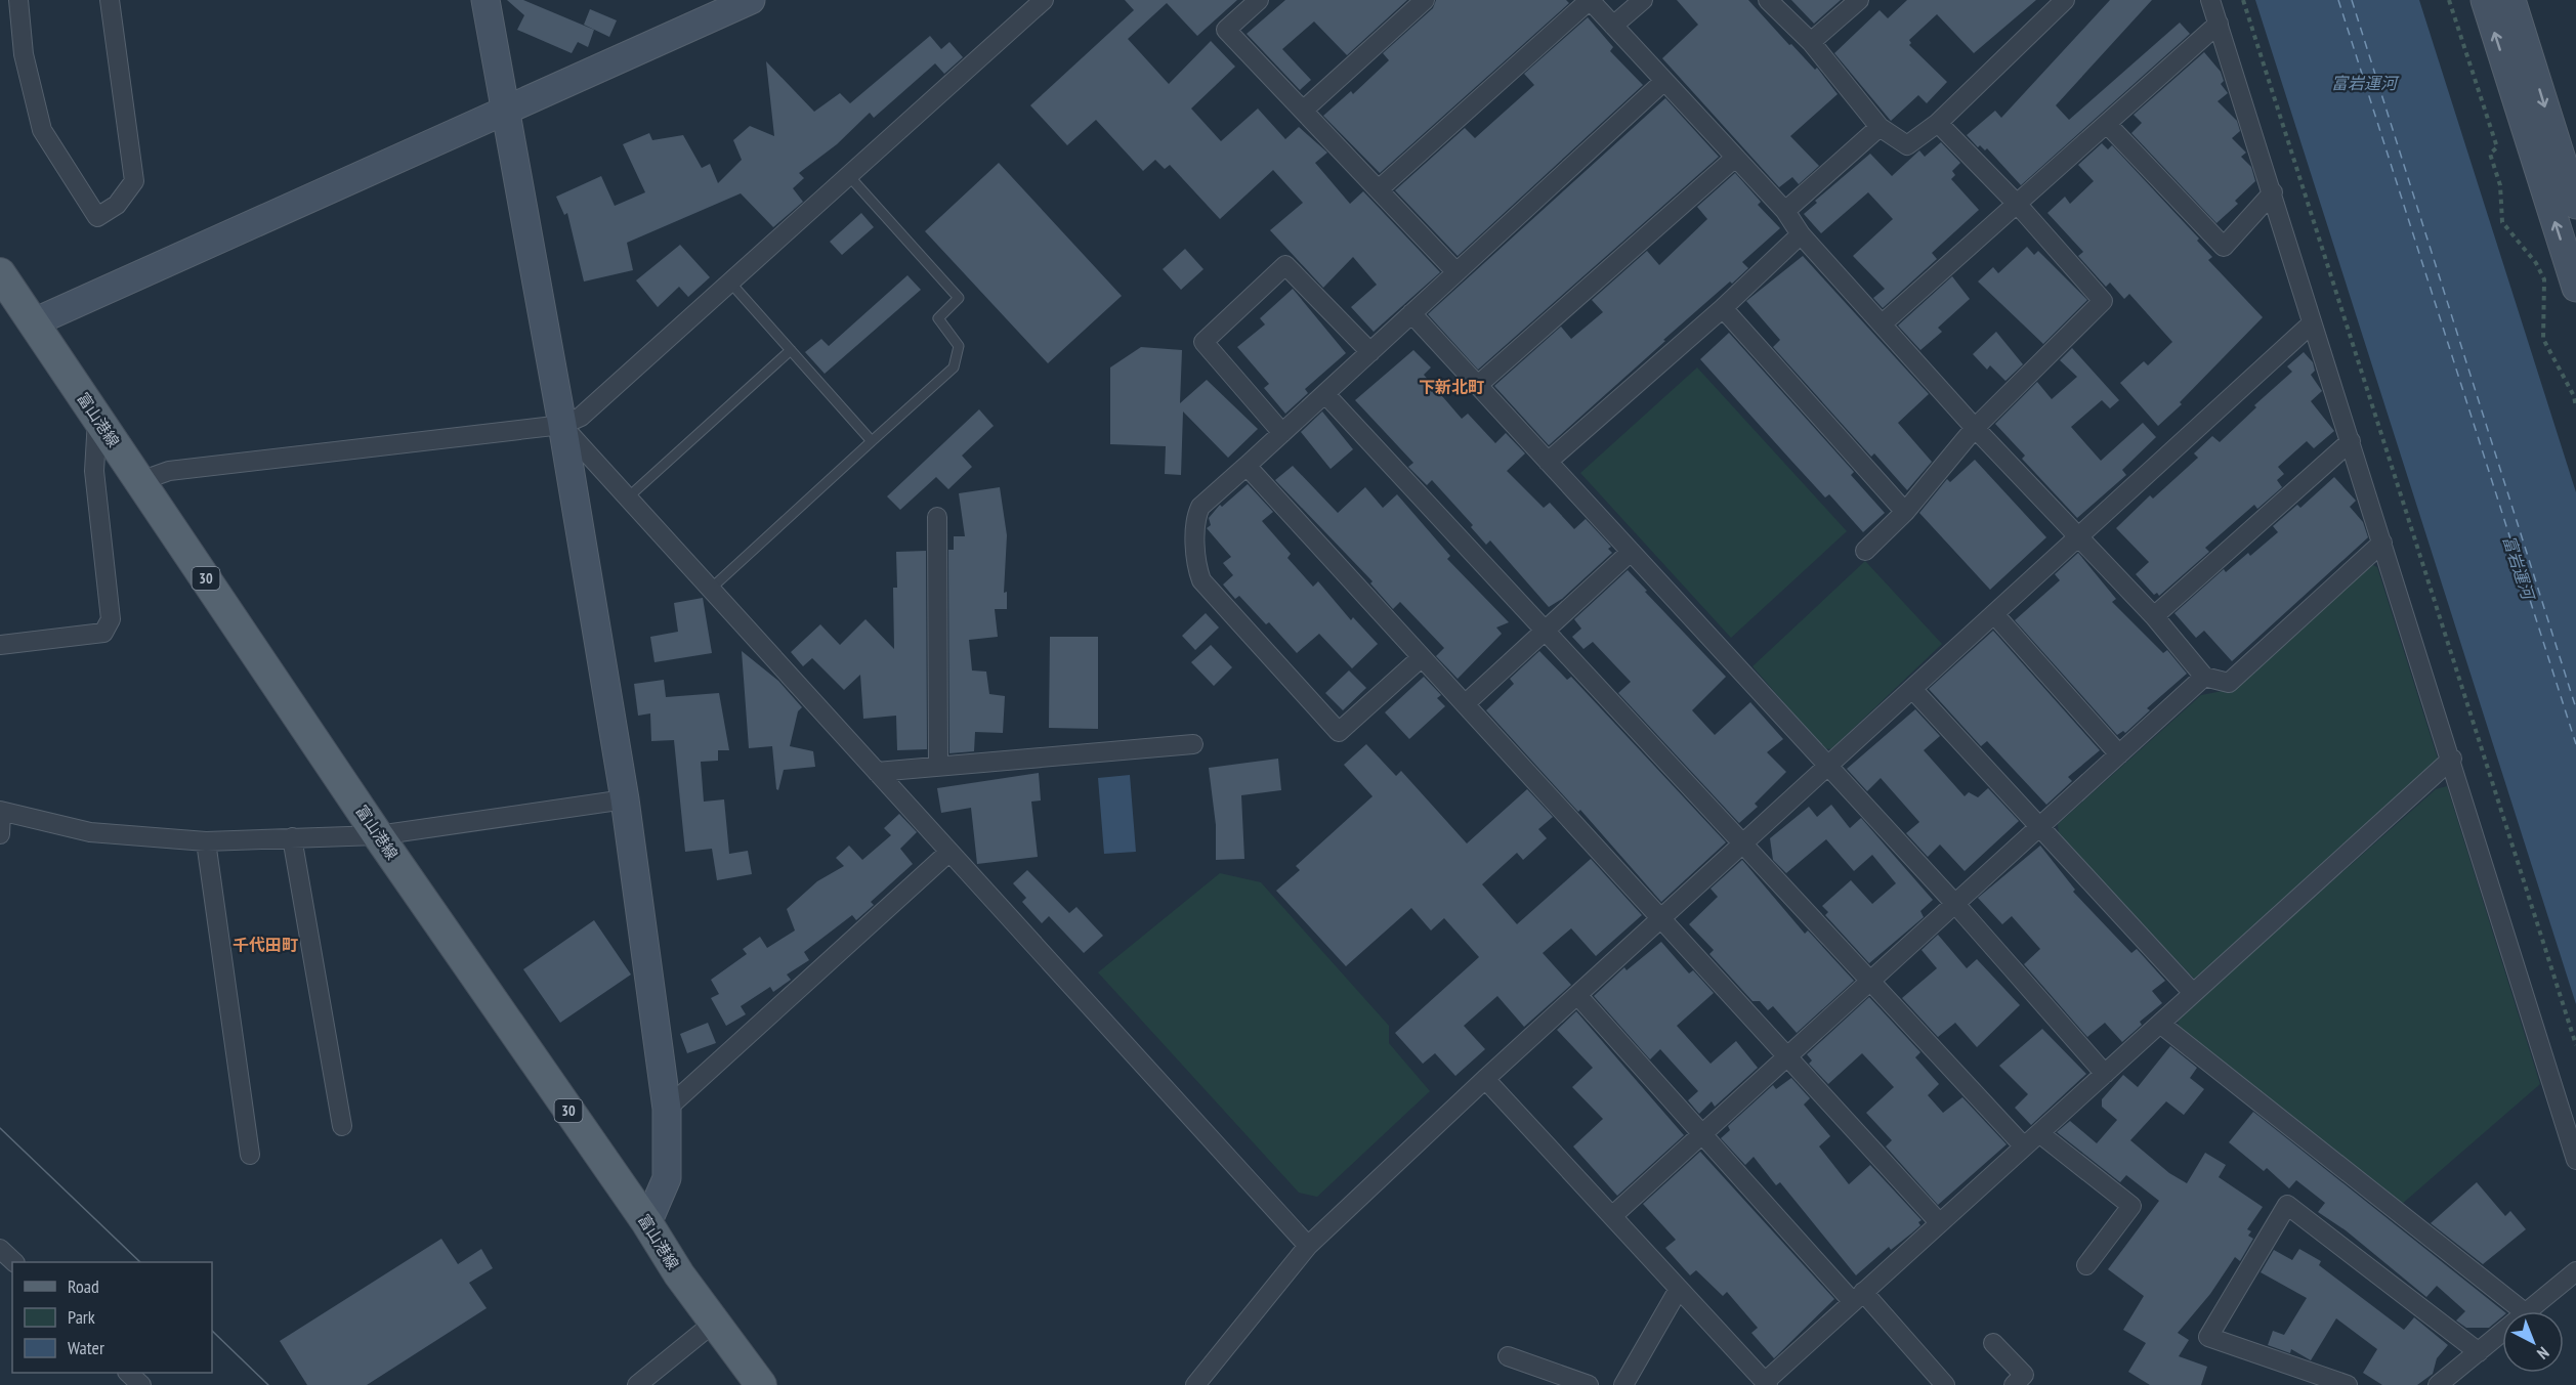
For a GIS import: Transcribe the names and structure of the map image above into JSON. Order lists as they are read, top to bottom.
{
  "streets": {
    "main road": ["富山港線", "30"]
  },
  "districts": ["下新北町", "千代田町"],
  "water": ["富岩運河"],
  "legend": ["Road", "Park", "Water"],
  "north": "bottom right"
}
